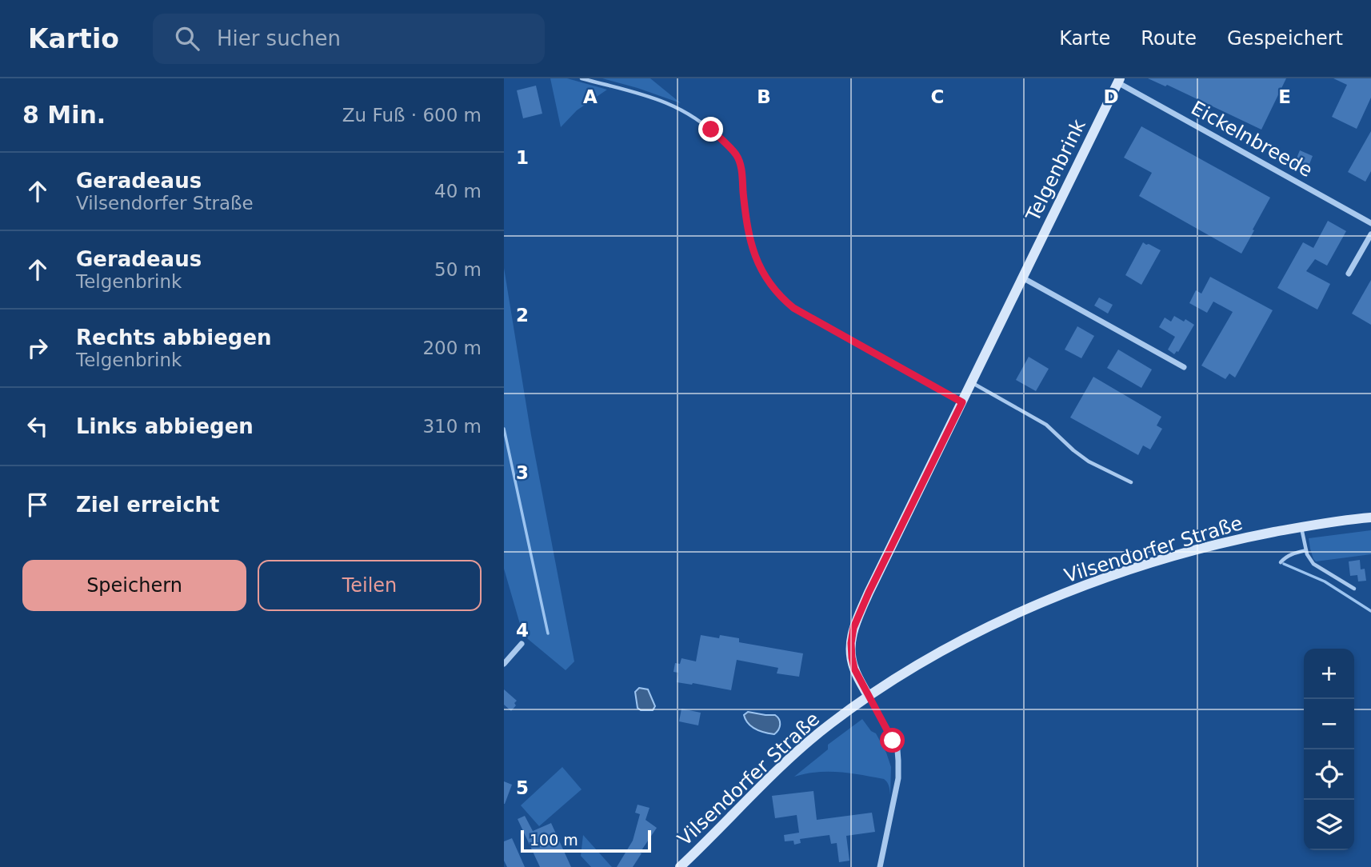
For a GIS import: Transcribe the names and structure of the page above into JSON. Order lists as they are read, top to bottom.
{
  "streets": {
    "main road": ["Telgenbrink", "Vilsendorfer Straße"],
    "street": ["Eickelnbreede"]
  },
  "crossings": [
    ["Eickelnbreede", "Telgenbrink"],
    ["Telgenbrink", "Vilsendorfer Straße"]
  ],
  "scale_bar": "100 m",
  "page": {
    "header": "Kartio",
    "search": "Hier suchen",
    "nav": ["Karte", "Route", "Gespeichert"],
    "heading": ["8 Min.", "Zu Fuß · 600 m"],
    "list": [
      ["Geradeaus", "Vilsendorfer Straße", "40 m"],
      ["Geradeaus", "Telgenbrink", "50 m"],
      ["Rechts abbiegen", "Telgenbrink", "200 m"],
      ["Links abbiegen", "310 m"],
      "Ziel erreicht"
    ],
    "buttons": ["Speichern", "Teilen"],
    "map_buttons": ["+", "−"],
    "scale": "100 m"
  },
  "grid": {
    "columns": [
      "A",
      "B",
      "C",
      "D",
      "E"
    ],
    "rows": [
      "1",
      "2",
      "3",
      "4",
      "5"
    ]
  }
}
